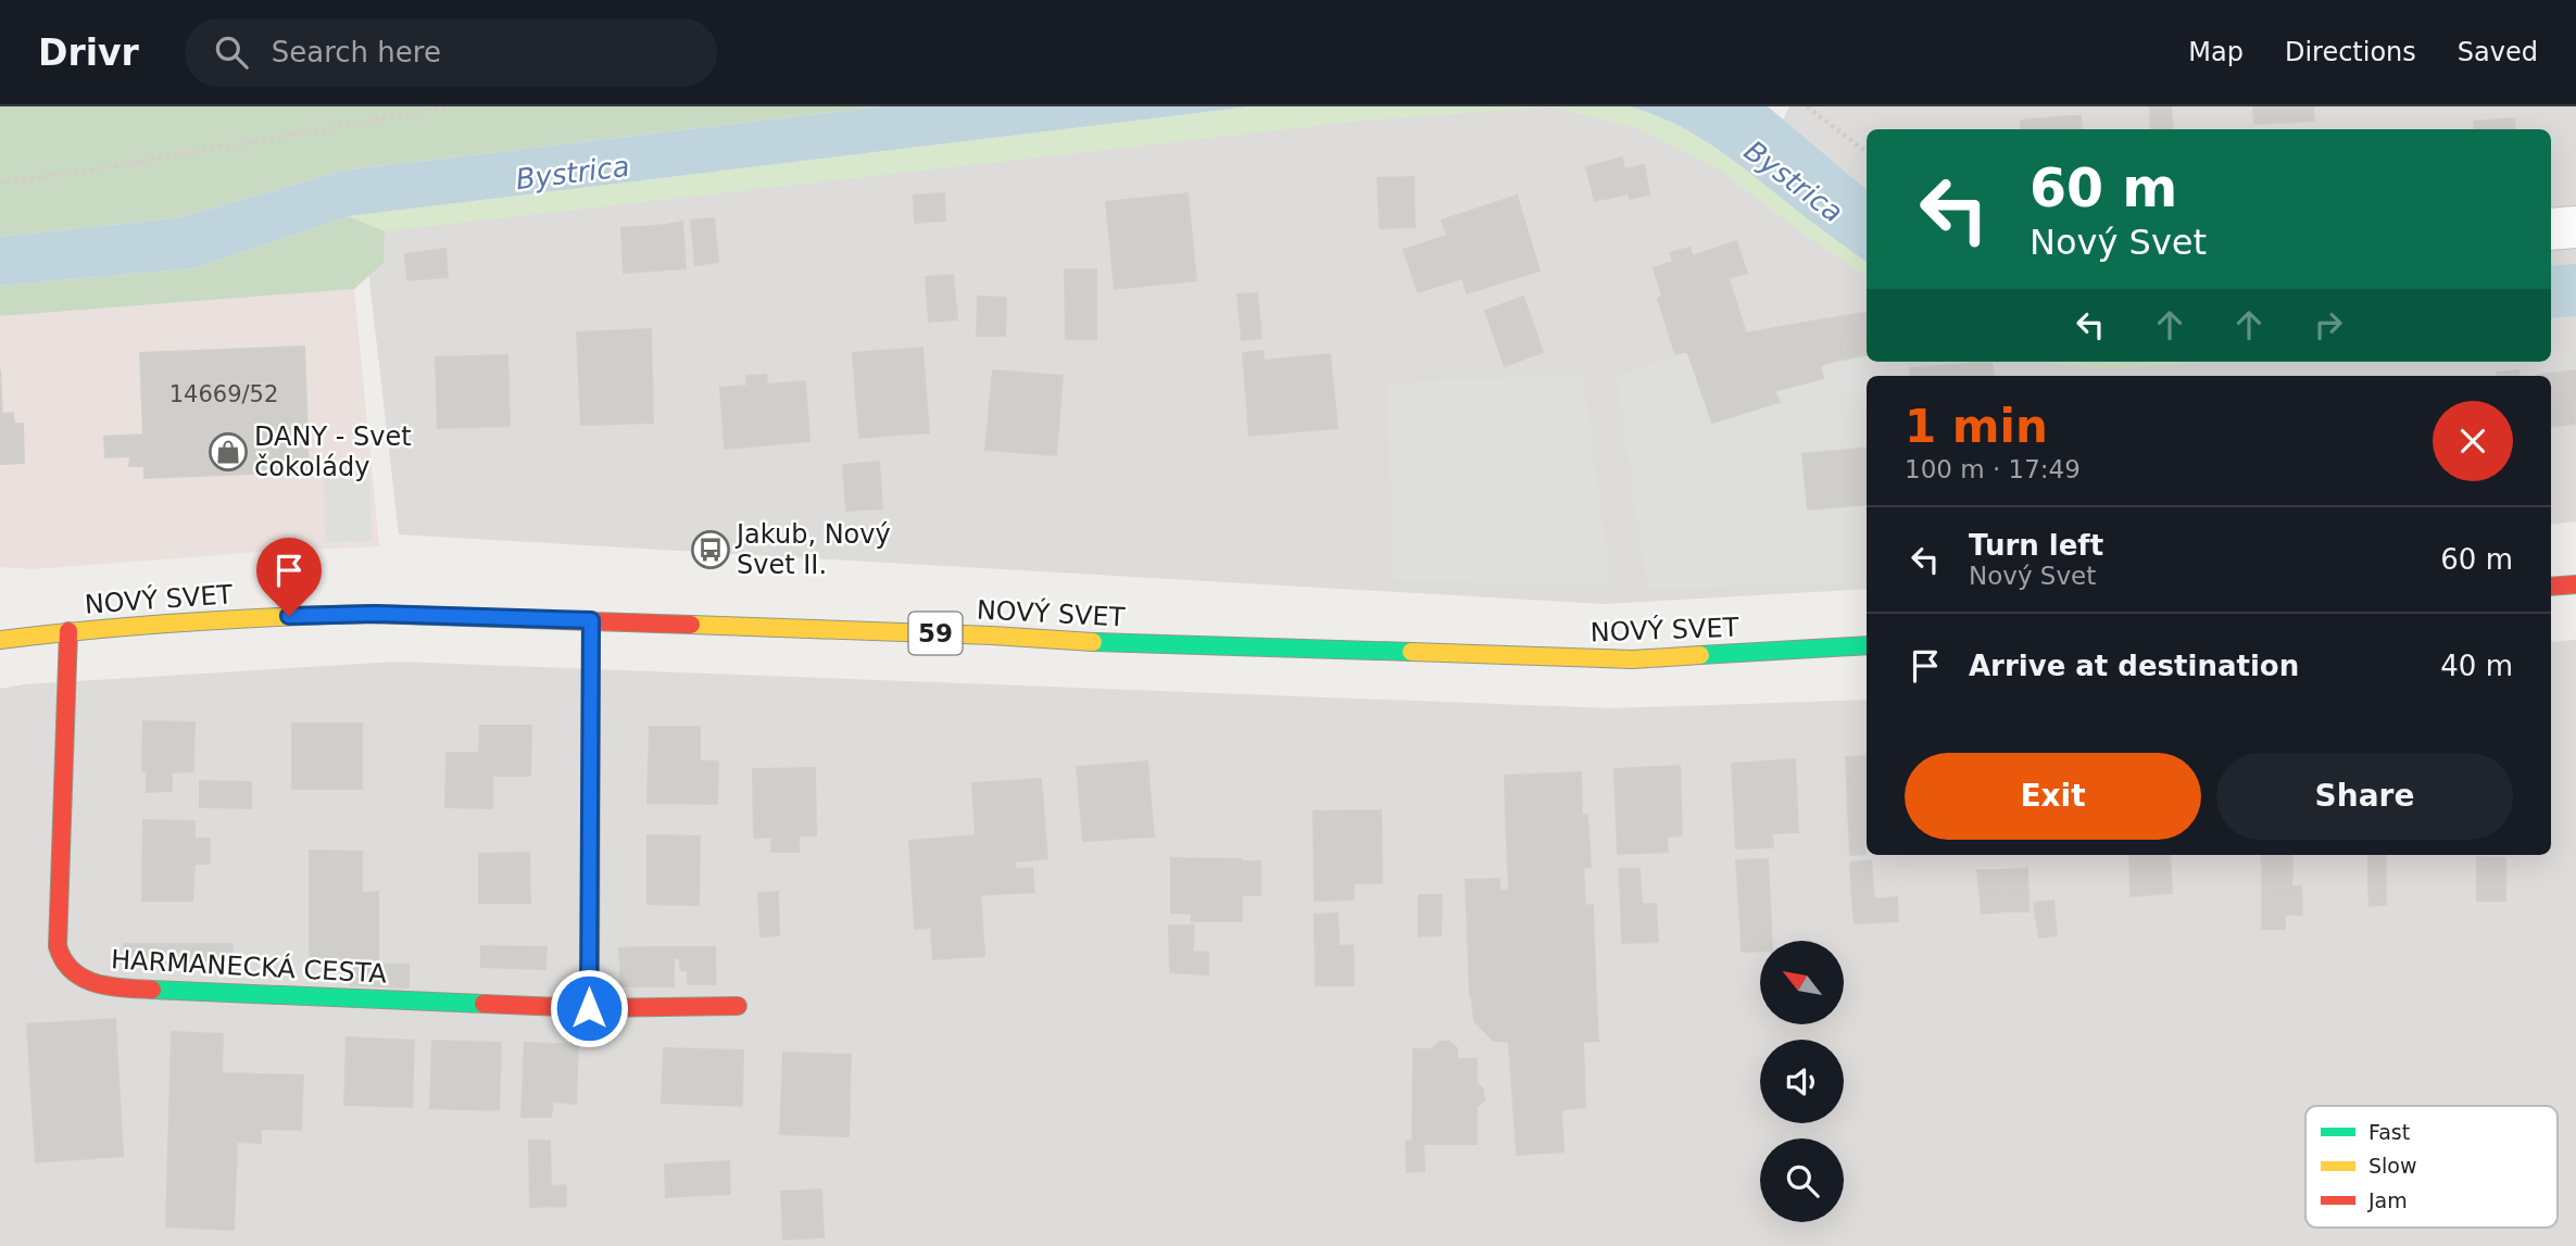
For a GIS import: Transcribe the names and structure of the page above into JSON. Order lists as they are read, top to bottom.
{
  "streets": {
    "main road": ["NOVÝ SVET", "59", "HARMANECKÁ CESTA"]
  },
  "crossings": [
    ["NOVÝ SVET", "HARMANECKÁ CESTA"]
  ],
  "water": ["Bystrica"],
  "places": {
    "shop": ["DANY - Svet čokolády"],
    "bus stop": ["Jakub, Nový Svet II."]
  },
  "house_numbers": ["14669/52"],
  "legend": ["Fast", "Slow", "Jam"],
  "north": "top left",
  "page": {
    "header": "Drivr",
    "search": "Search here",
    "nav": ["Map", "Directions", "Saved"],
    "turn": ["60 m", "Nový Svet"],
    "heading": ["1 min", "100 m · 17:49"],
    "list": [
      {
        "name": "Turn left",
        "note": "Nový Svet",
        "value": "60 m"
      },
      {
        "name": "Arrive at destination",
        "value": "40 m"
      }
    ],
    "buttons": ["Exit", "Share"]
  }
}
